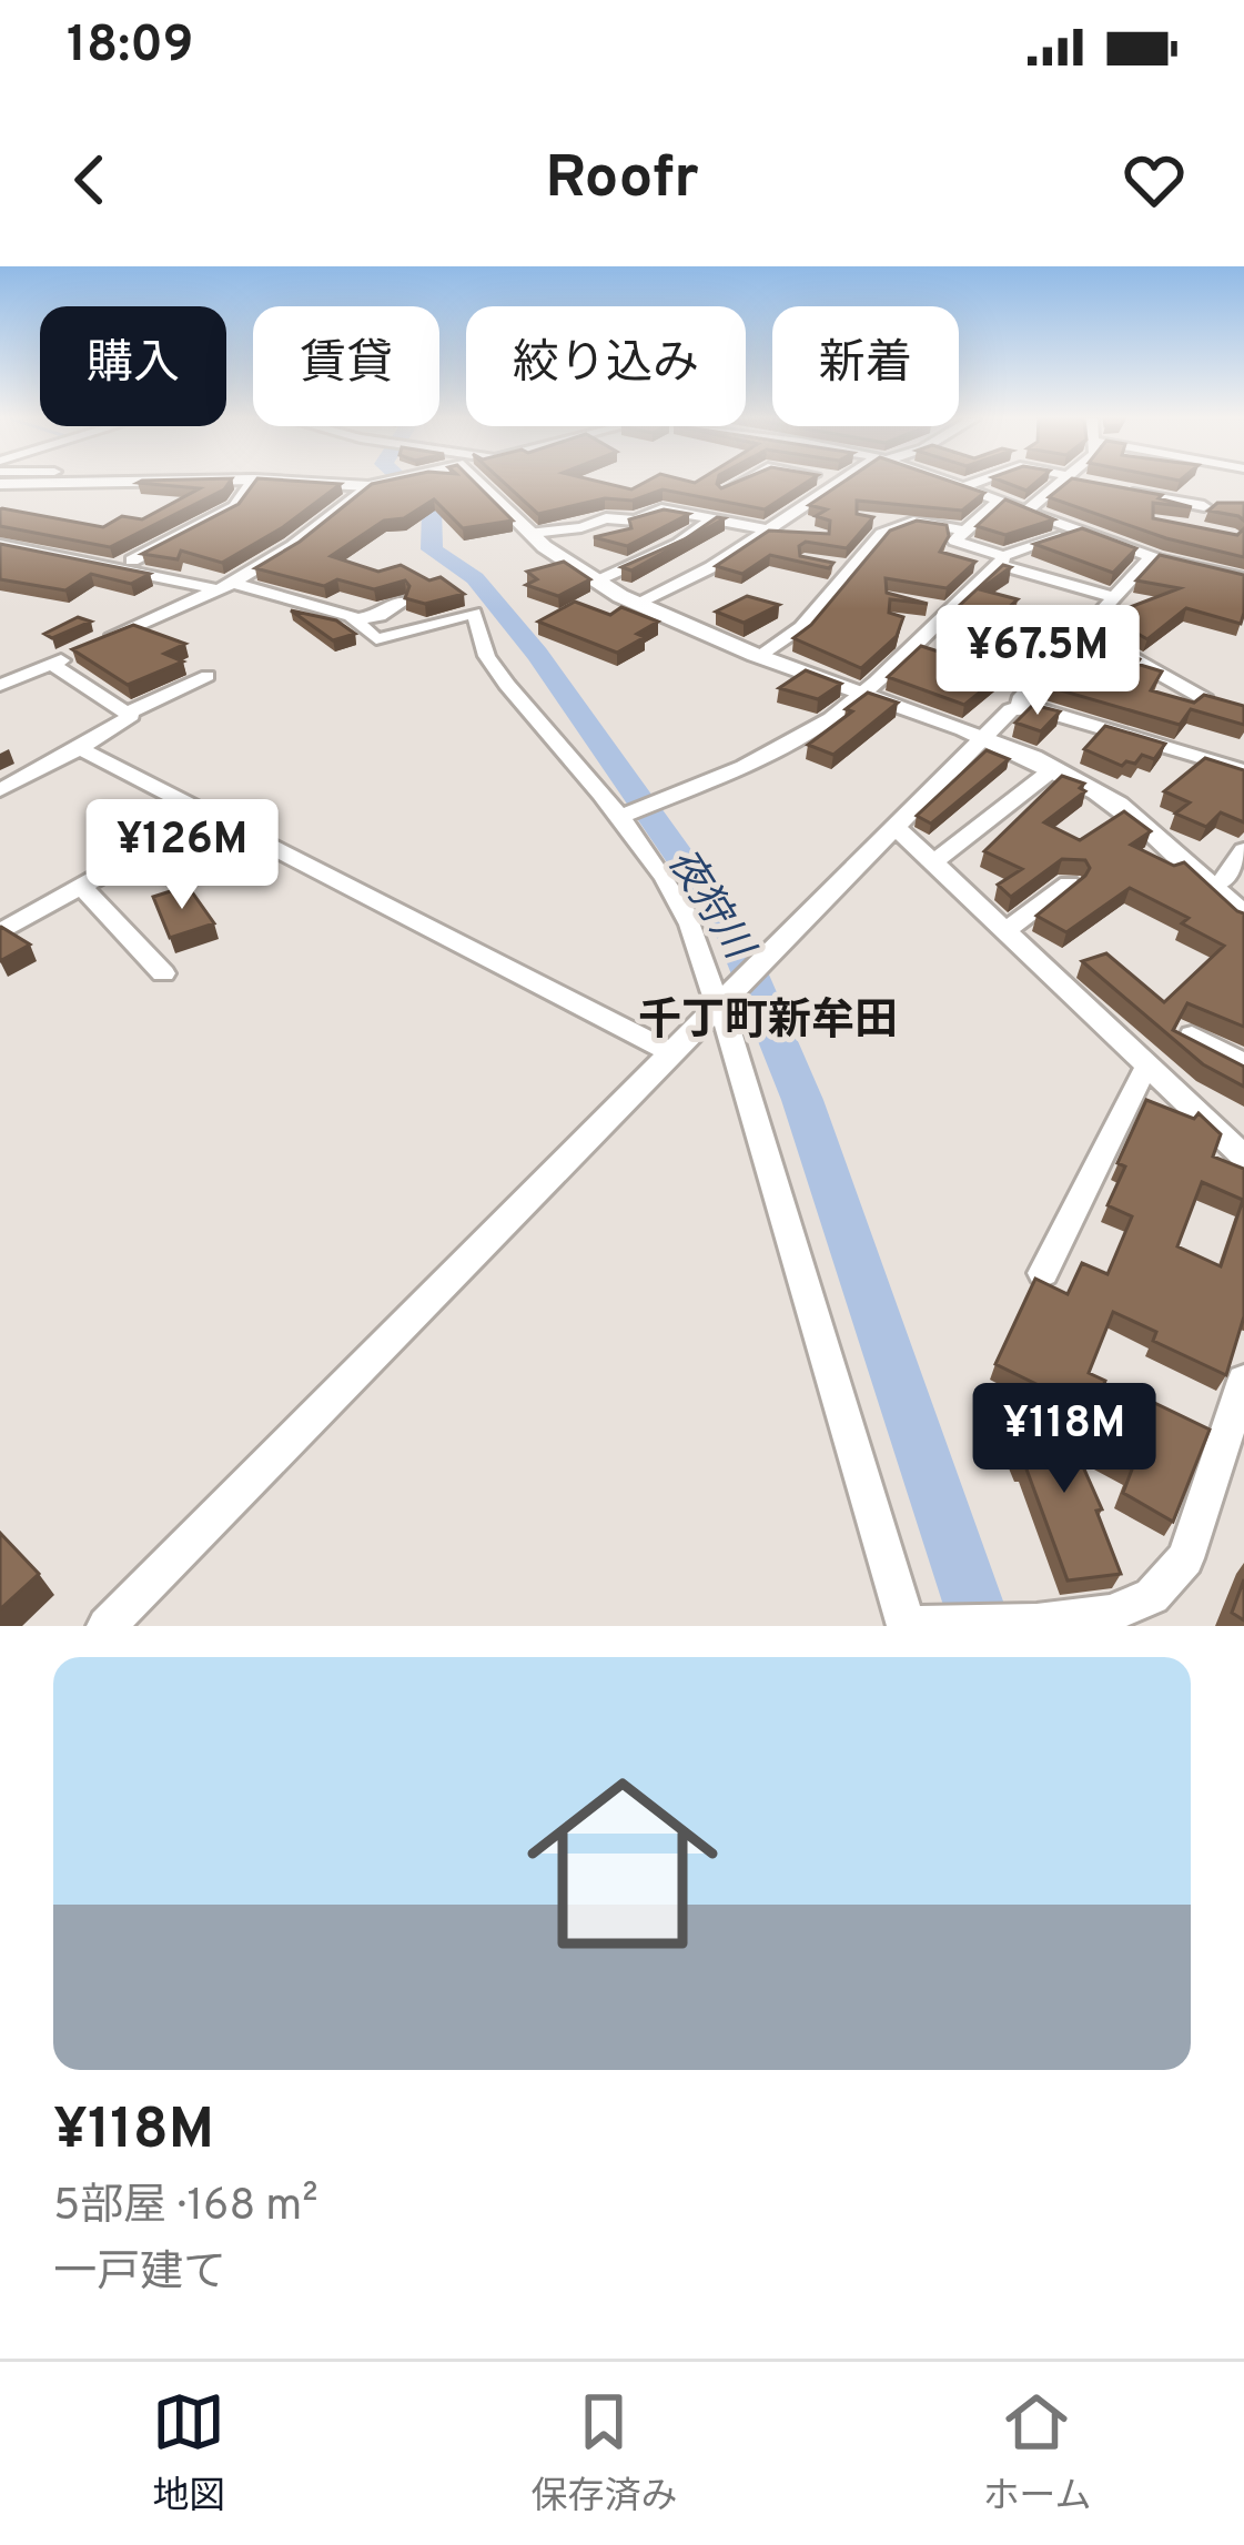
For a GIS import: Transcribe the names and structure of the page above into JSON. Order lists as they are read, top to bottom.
{
  "districts": ["千丁町新牟田"],
  "water": ["夜狩川"],
  "page": {
    "status": "18:09",
    "header": "Roofr",
    "chip": [
      "購入",
      "賃貸",
      "絞り込み",
      "新着"
    ],
    "price": ["¥67.5M", "¥126M", "¥118M"],
    "list": [
      {
        "name": "¥118M",
        "note": "5部屋 · 168 m² · 一戸建て"
      }
    ],
    "tabs": ["地図", "保存済み", "ホーム"]
  }
}
